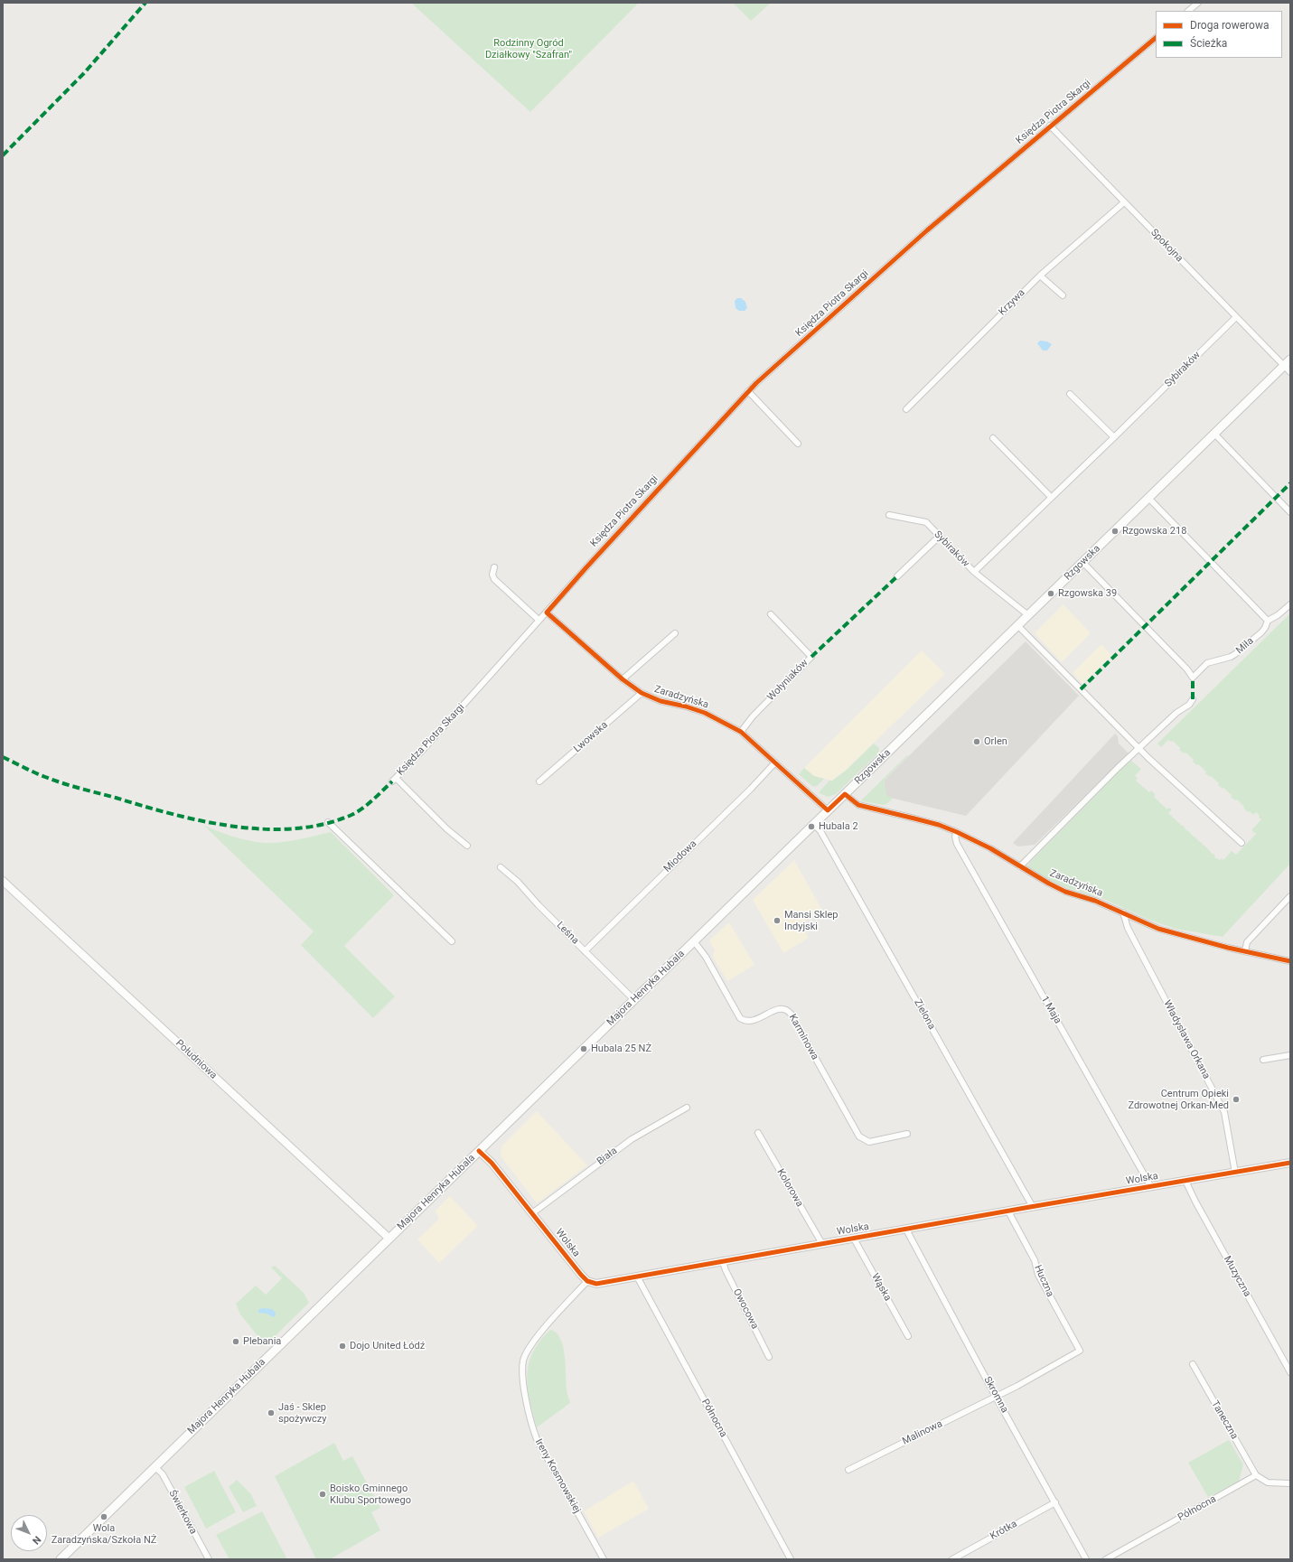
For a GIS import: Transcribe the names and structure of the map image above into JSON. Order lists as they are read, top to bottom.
{
  "streets": {
    "main road": ["Rzgowska", "Majora Henryka Hubala"],
    "street": [
      "Księdza Piotra Skargi",
      "Spokojna",
      "Krzywa",
      "Sybiraków",
      "Miła",
      "Wołyniaków",
      "Zaradzyńska",
      "Lwowska",
      "Miodowa",
      "Leśna",
      "1 Maja",
      "Zielona",
      "Karminowa",
      "Władysława Orkana",
      "Południowa",
      "Biała",
      "Wolska",
      "Kolorowa",
      "Muzyczna",
      "Huczna",
      "Wąska",
      "Owocowa",
      "Skromna",
      "Północna",
      "Taneczna",
      "Malinowa",
      "Ireny Kosmowskiej",
      "Świerkowa",
      "Krótka"
    ]
  },
  "crossings": [
    ["Księdza Piotra Skargi", "Spokojna"],
    ["Księdza Piotra Skargi", "Zaradzyńska"],
    ["Spokojna", "Krzywa"],
    ["Spokojna", "Sybiraków"],
    ["Spokojna", "Rzgowska"],
    ["Rzgowska", "Miła"],
    ["Rzgowska", "Zaradzyńska"],
    ["Rzgowska", "Majora Henryka Hubala"],
    ["Wołyniaków", "Zaradzyńska"],
    ["Zaradzyńska", "Lwowska"],
    ["Zaradzyńska", "Miodowa"],
    ["Zaradzyńska", "Majora Henryka Hubala"],
    ["Zaradzyńska", "1 Maja"],
    ["Zaradzyńska", "Władysława Orkana"],
    ["Miodowa", "Leśna"],
    ["Leśna", "Majora Henryka Hubala"],
    ["Majora Henryka Hubala", "Zielona"],
    ["Majora Henryka Hubala", "Karminowa"],
    ["Majora Henryka Hubala", "Południowa"],
    ["Majora Henryka Hubala", "Wolska"],
    ["Majora Henryka Hubala", "Świerkowa"],
    ["1 Maja", "Wolska"],
    ["Zielona", "Wolska"],
    ["Władysława Orkana", "Wolska"],
    ["Biała", "Wolska"],
    ["Wolska", "Kolorowa"],
    ["Wolska", "Muzyczna"],
    ["Wolska", "Huczna"],
    ["Wolska", "Wąska"],
    ["Wolska", "Owocowa"],
    ["Wolska", "Skromna"],
    ["Wolska", "Północna"],
    ["Wolska", "Ireny Kosmowskiej"],
    ["Huczna", "Malinowa"],
    ["Skromna", "Malinowa"],
    ["Skromna", "Krótka"],
    ["Północna", "Taneczna"]
  ],
  "parks": ["Rodzinny Ogród Działkowy \"Szafran\""],
  "places": [
    "Rzgowska 218",
    "Rzgowska 39",
    "Orlen",
    "Hubala 2",
    "Mansi Sklep Indyjski",
    "Hubala 25 NŻ",
    "Centrum Opieki Zdrowotnej Orkan-Med",
    "Plebania",
    "Dojo United Łódź",
    "Jaś - Sklep spożywczy",
    "Boisko Gminnego Klubu Sportowego",
    "Wola Zaradzyńska/Szkoła NŻ"
  ],
  "legend": ["Droga rowerowa", "Ścieżka"],
  "north": "bottom right"
}
